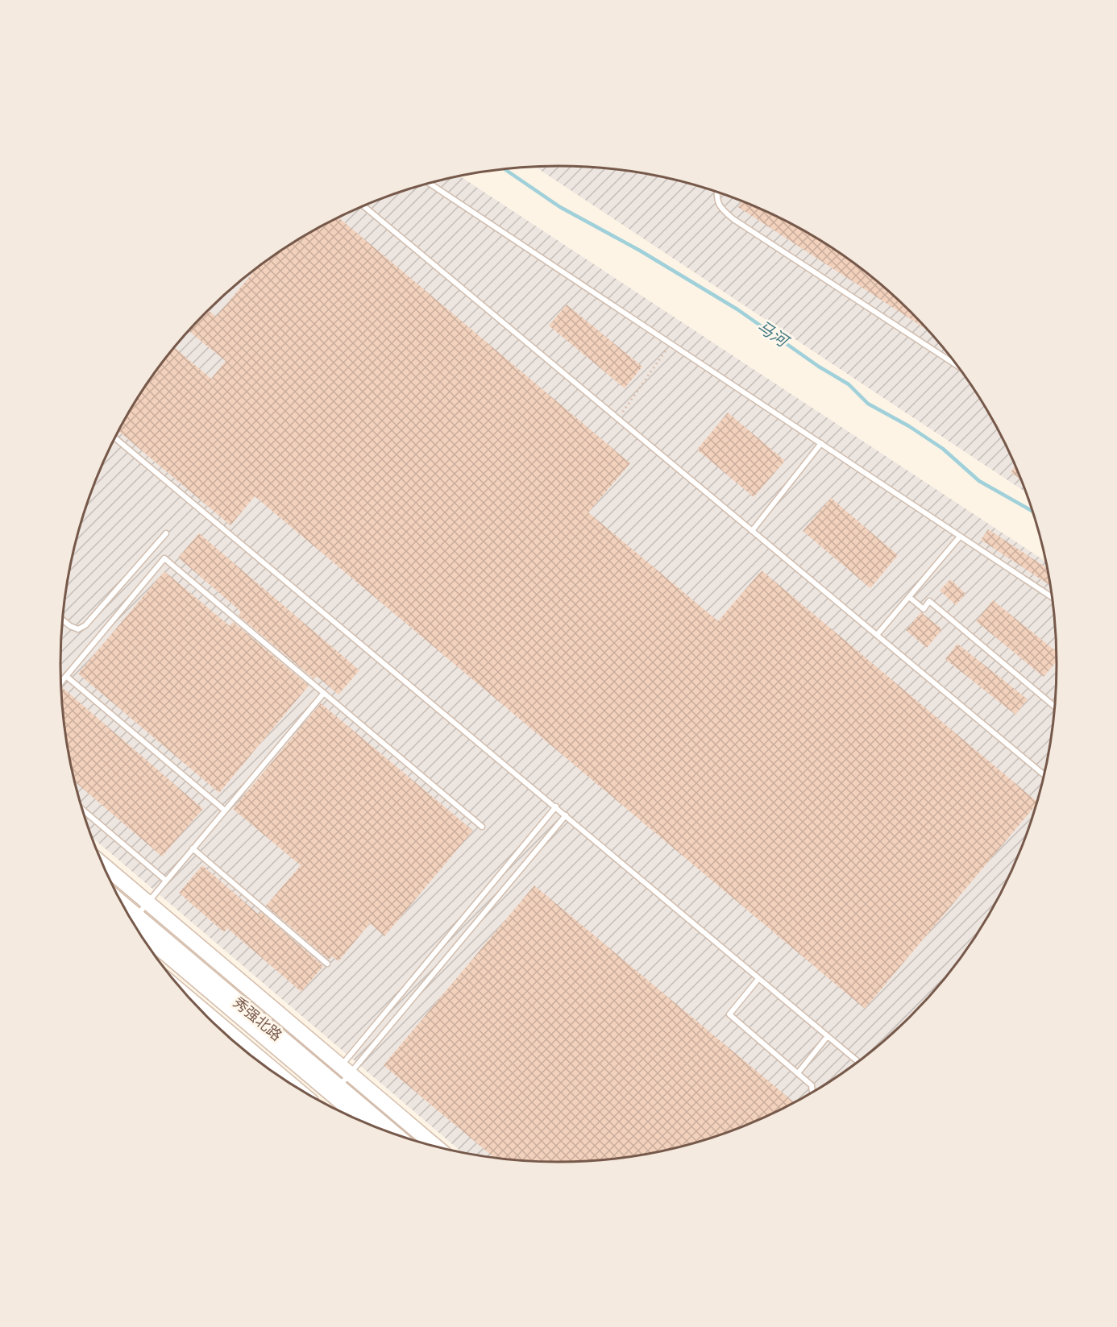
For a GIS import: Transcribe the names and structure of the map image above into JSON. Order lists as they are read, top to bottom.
{
  "streets": {
    "street": ["秀强北路"]
  },
  "water": ["马河"]
}
